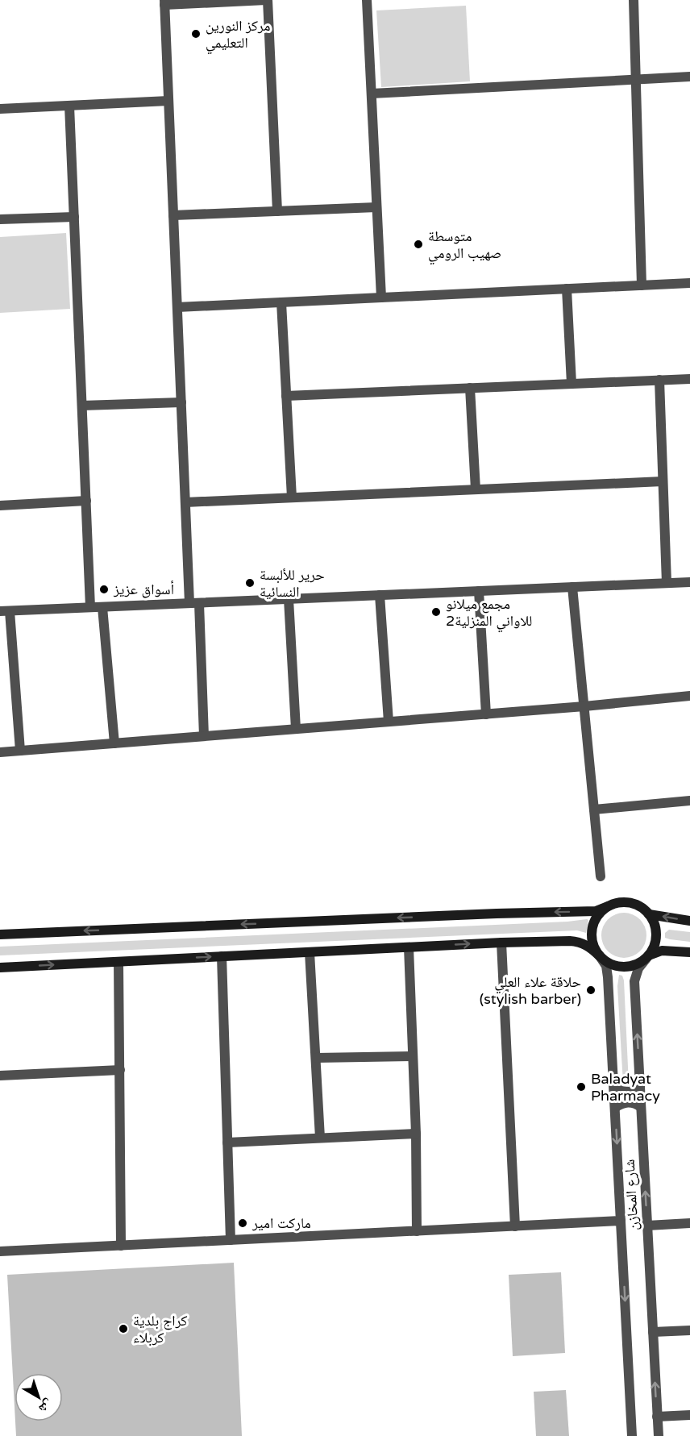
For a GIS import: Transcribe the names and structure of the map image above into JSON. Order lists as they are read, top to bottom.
{
  "streets": {
    "street": ["شارع المخازن"]
  },
  "places": [
    "مركز النورين التعليمي",
    "متوسطة صهيب الرومي",
    "حرير للألبسة النسائية",
    "أسواق عزيز",
    "مجمع ميلانو للاواني المنزلية2",
    "حلاقة علاء العلي (stylish barber)",
    "Baladyat Pharmacy",
    "ماركت امير",
    "كراج بلدية كربلاء"
  ],
  "north": "bottom right"
}
